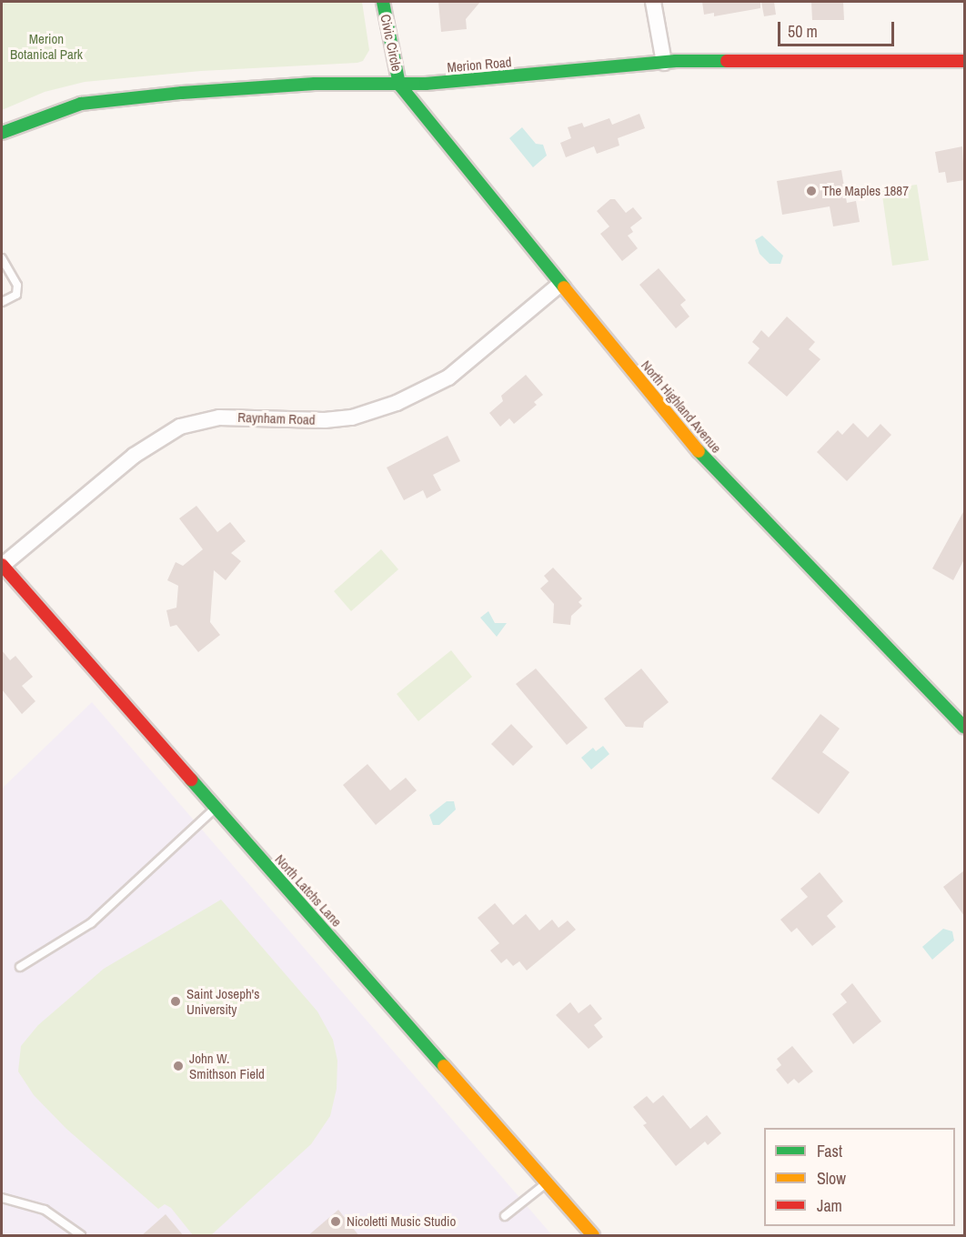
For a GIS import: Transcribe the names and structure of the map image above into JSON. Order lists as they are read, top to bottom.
{
  "streets": {
    "street": [
      "Civic Circle",
      "Merion Road",
      "North Highland Avenue",
      "Raynham Road",
      "North Latchs Lane"
    ]
  },
  "crossings": [
    ["Civic Circle", "Merion Road"],
    ["Civic Circle", "North Highland Avenue"],
    ["Merion Road", "North Highland Avenue"],
    ["North Highland Avenue", "Raynham Road"],
    ["Raynham Road", "North Latchs Lane"]
  ],
  "parks": ["Merion Botanical Park"],
  "places": [
    "The Maples 1887",
    "Saint Joseph's University",
    "John W. Smithson Field",
    "Nicoletti Music Studio"
  ],
  "legend": ["Fast", "Slow", "Jam"],
  "scale_bar": "50 m"
}
